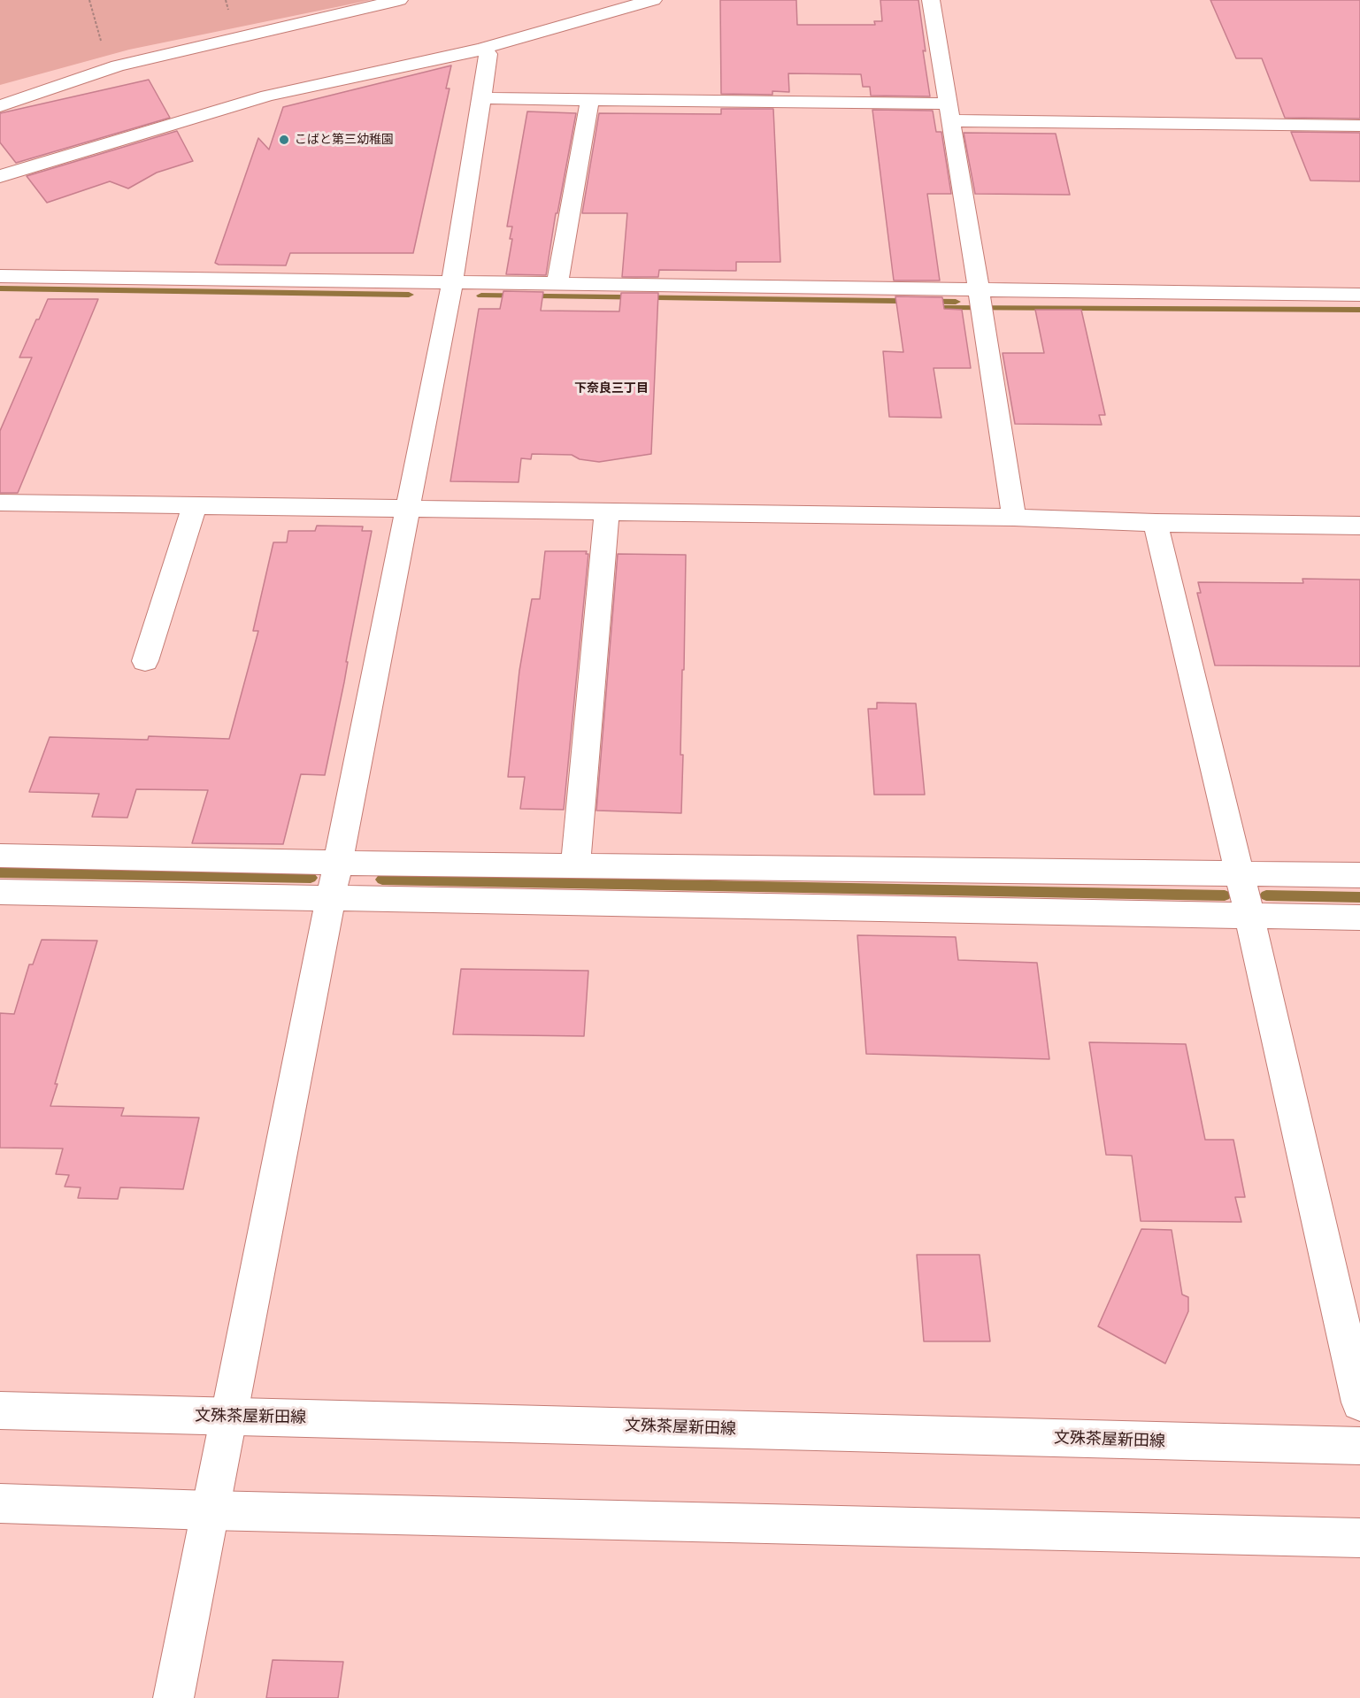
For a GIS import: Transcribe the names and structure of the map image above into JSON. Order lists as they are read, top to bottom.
{
  "streets": {
    "street": ["文殊茶屋新田線"]
  },
  "districts": ["下奈良三丁目"],
  "places": ["こばと第三幼稚園"]
}
